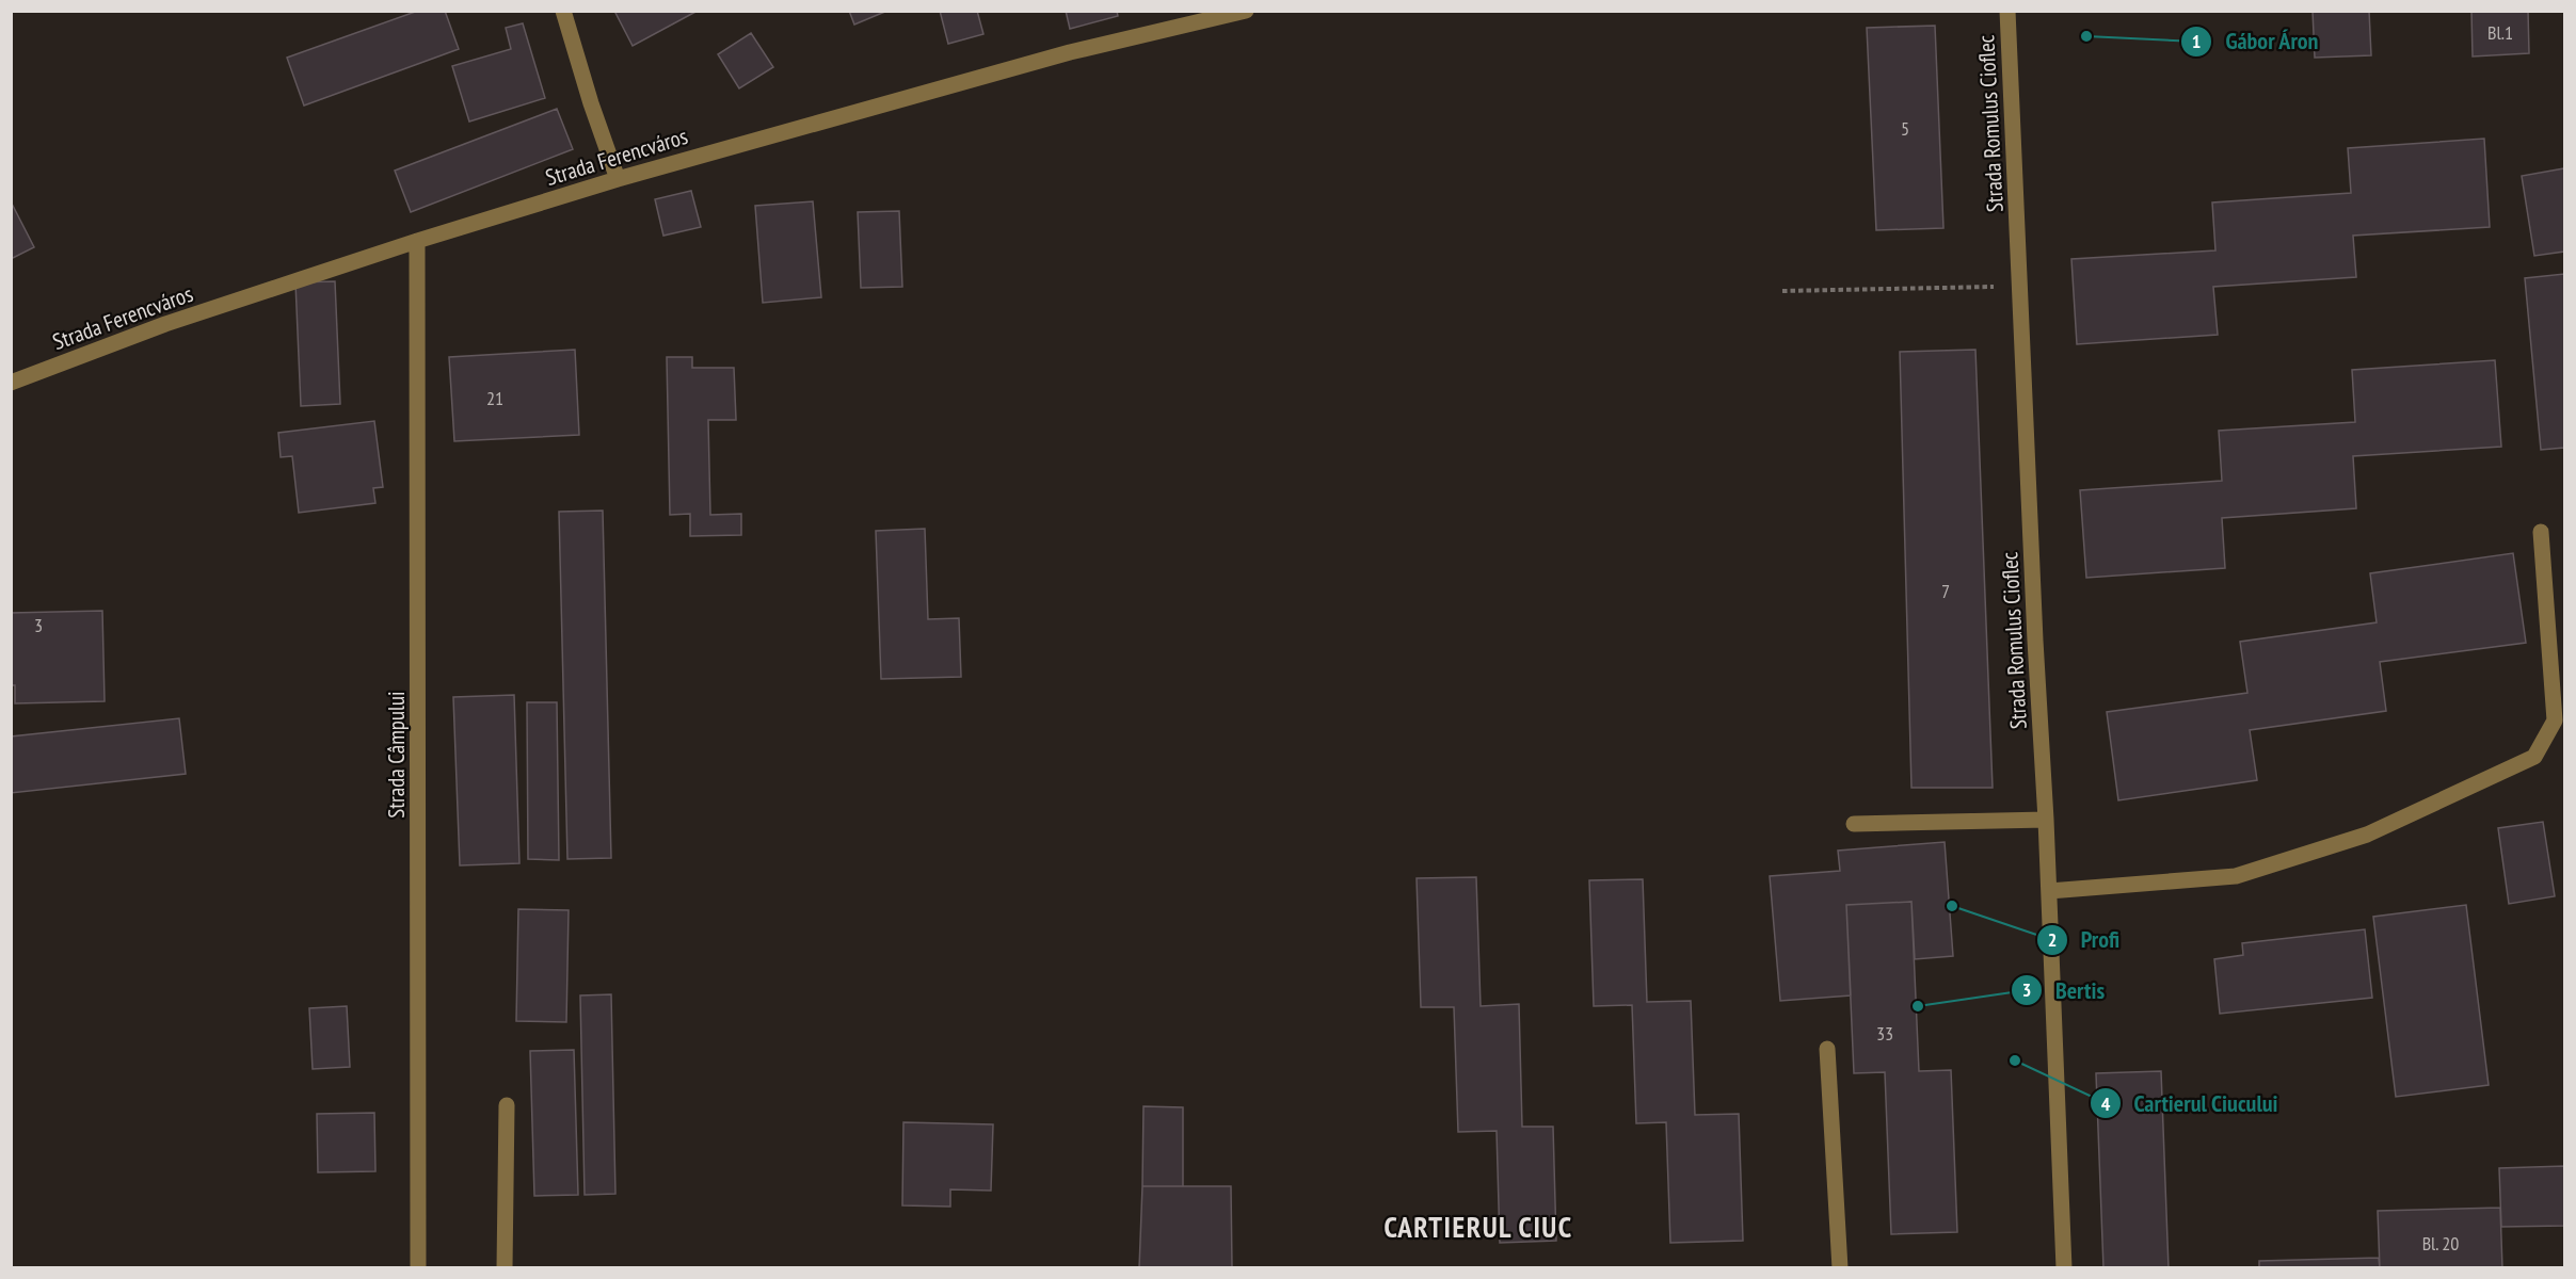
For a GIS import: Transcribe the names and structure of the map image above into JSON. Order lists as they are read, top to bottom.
{
  "streets": {
    "street": ["Strada Romulus Cioflec", "Strada Ferencváros", "Strada Câmpului"]
  },
  "crossings": [
    ["Strada Ferencváros", "Strada Câmpului"]
  ],
  "districts": ["CARTIERUL CIUC"],
  "places": [
    "Gábor Áron",
    "Profi",
    "Bertis",
    "Cartierul Ciucului"
  ],
  "house_numbers": [
    "Bl.1",
    "5",
    "21",
    "7",
    "3",
    "33",
    "Bl. 20"
  ]
}
